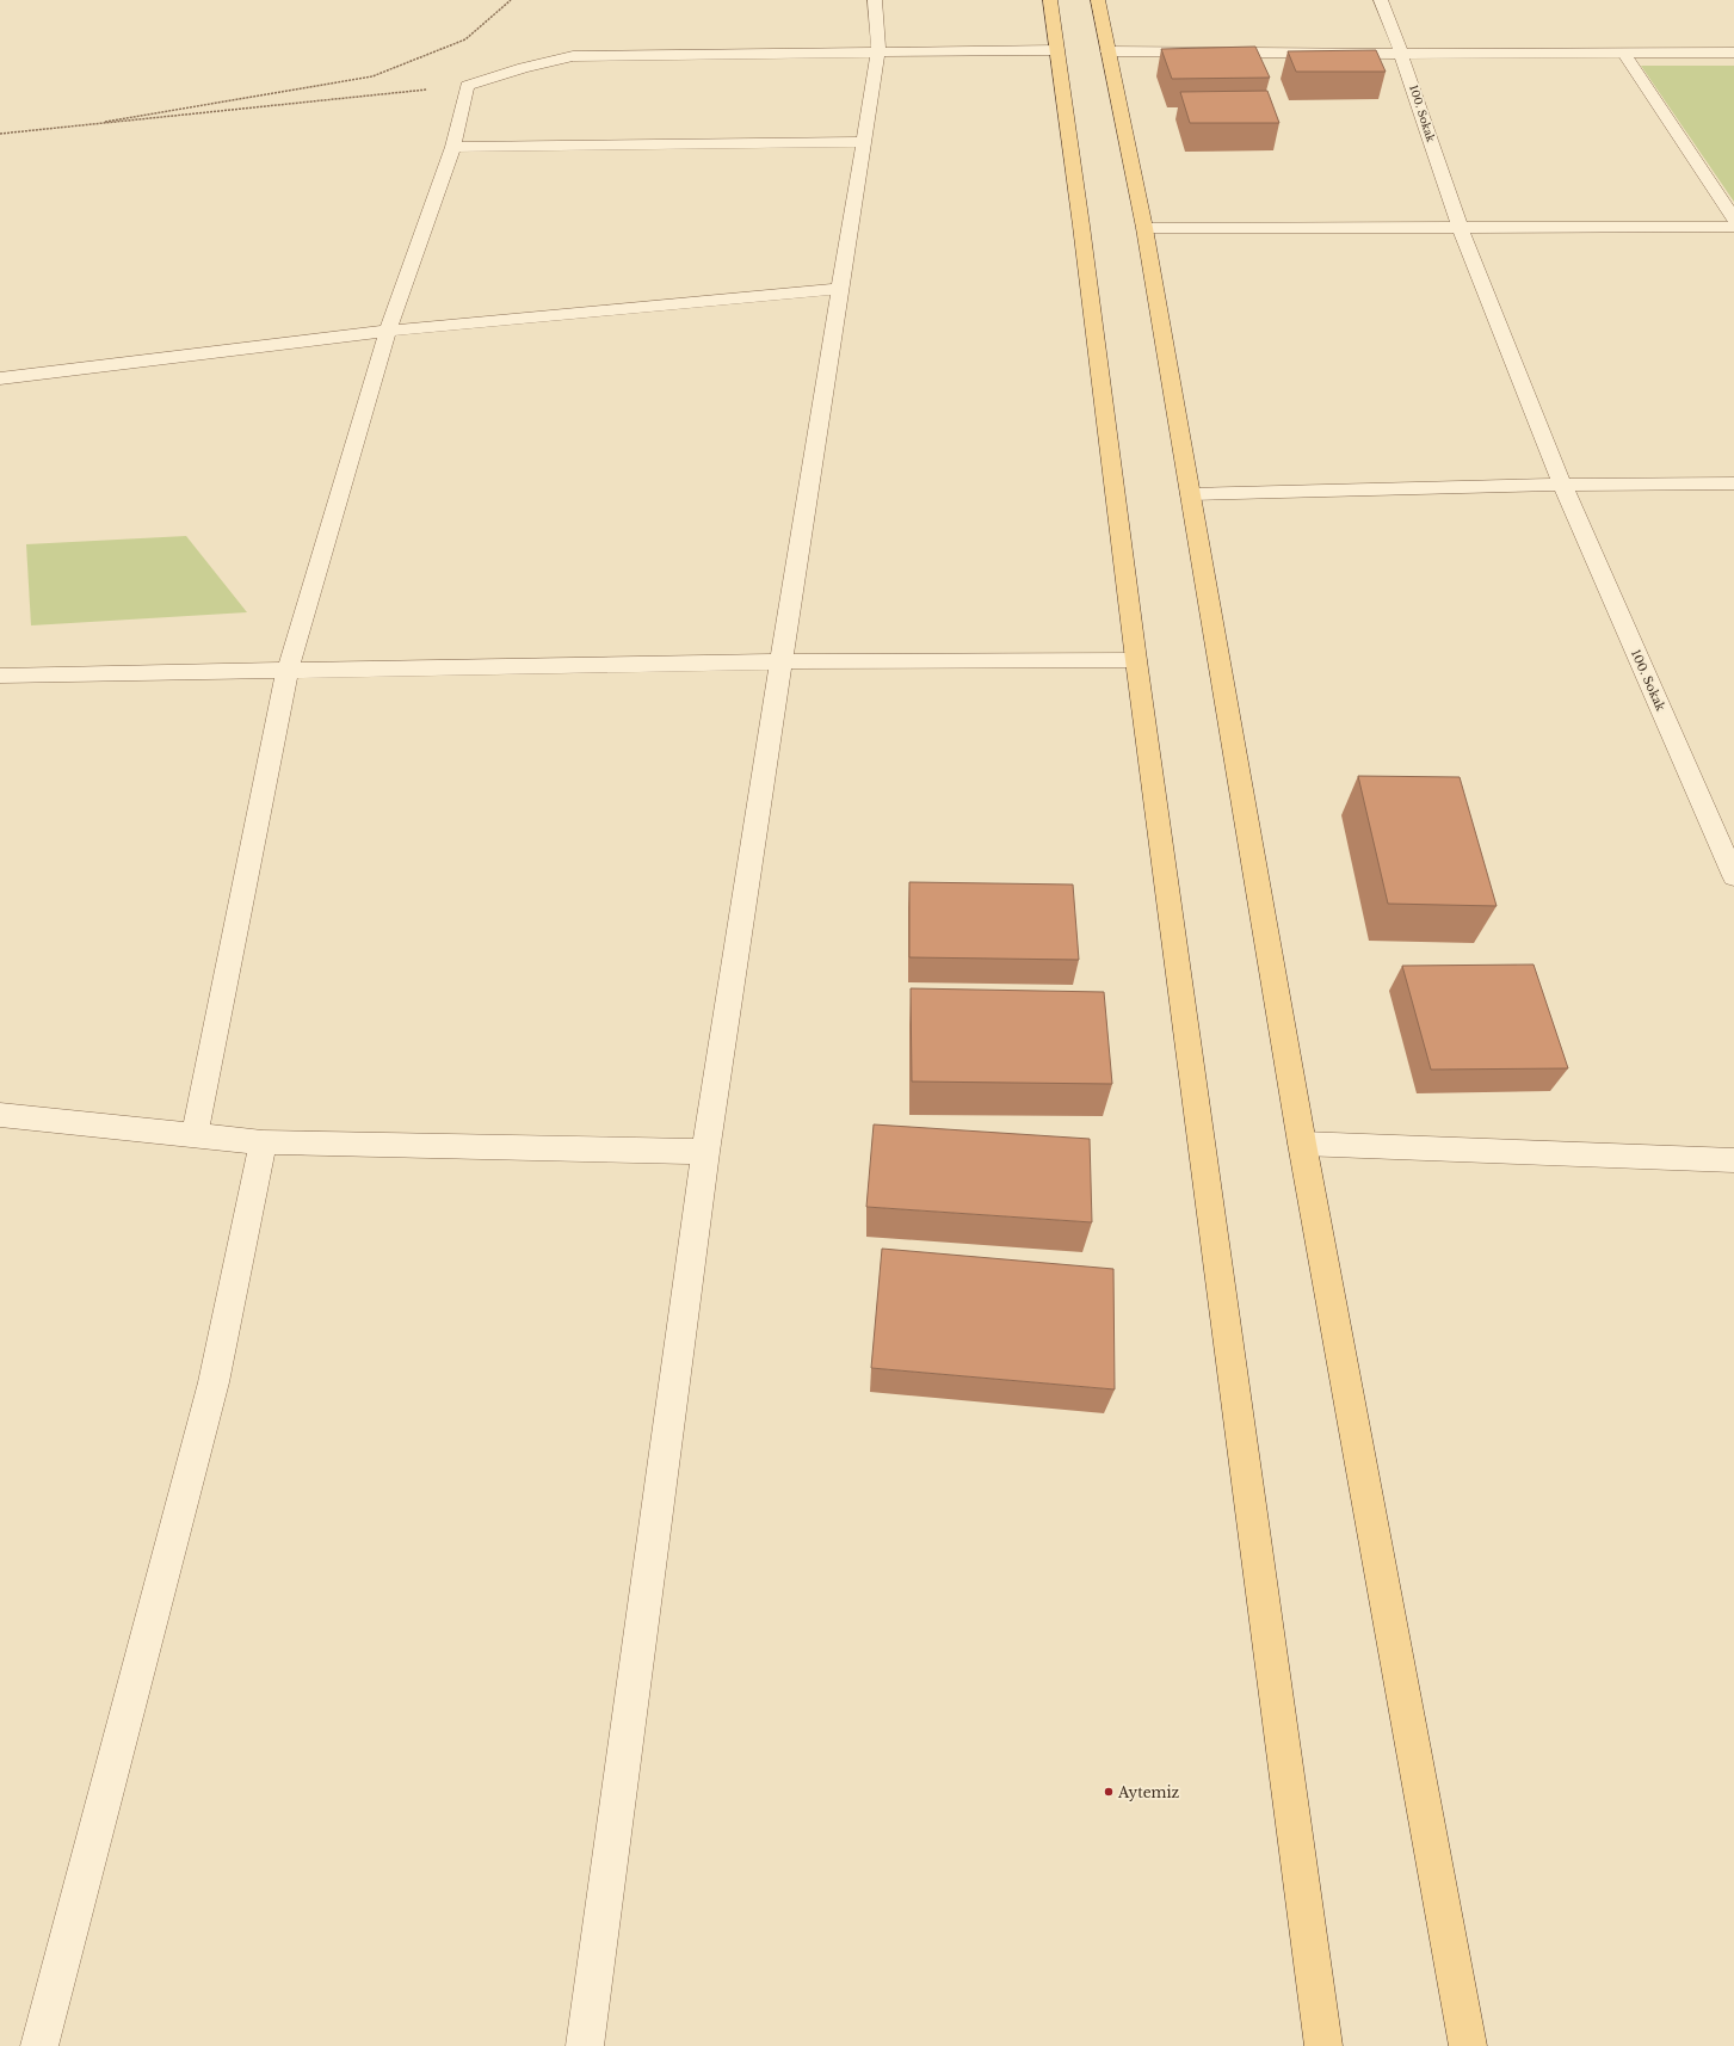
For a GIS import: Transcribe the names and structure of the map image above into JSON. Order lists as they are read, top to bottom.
{
  "streets": {
    "street": ["100. Sokak"]
  },
  "places": ["Aytemiz"]
}
